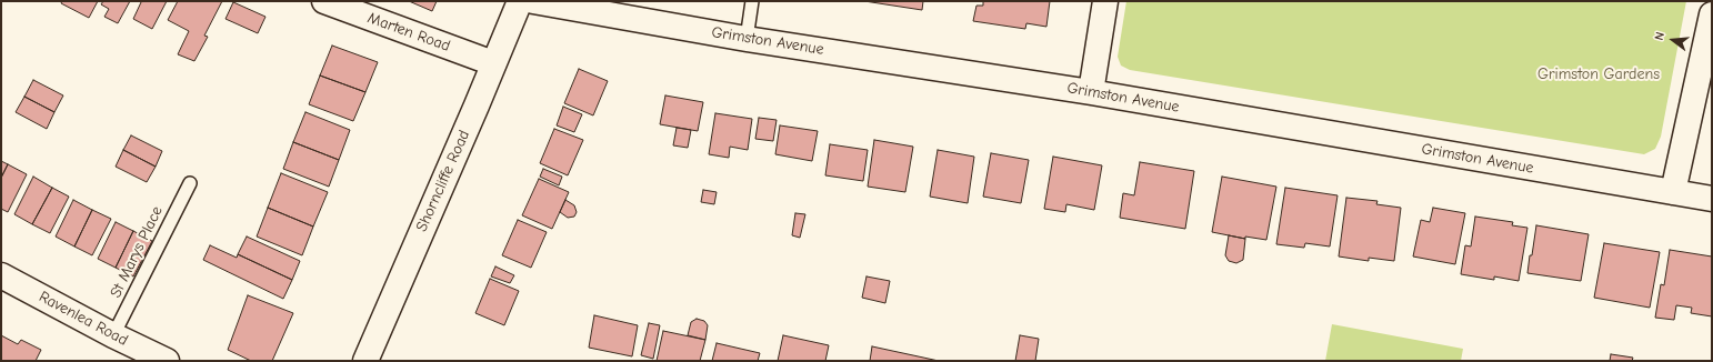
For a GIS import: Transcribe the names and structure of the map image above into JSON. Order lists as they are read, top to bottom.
{
  "streets": {
    "street": [
      "Marten Road",
      "Grimston Avenue",
      "Shorncliffe Road",
      "Ravenlea Road"
    ],
    "lane": ["St Marys Place"]
  },
  "crossings": [
    ["Marten Road", "Shorncliffe Road"],
    ["St Marys Place", "Ravenlea Road"]
  ],
  "parks": ["Grimston Gardens"],
  "north": "left"
}
